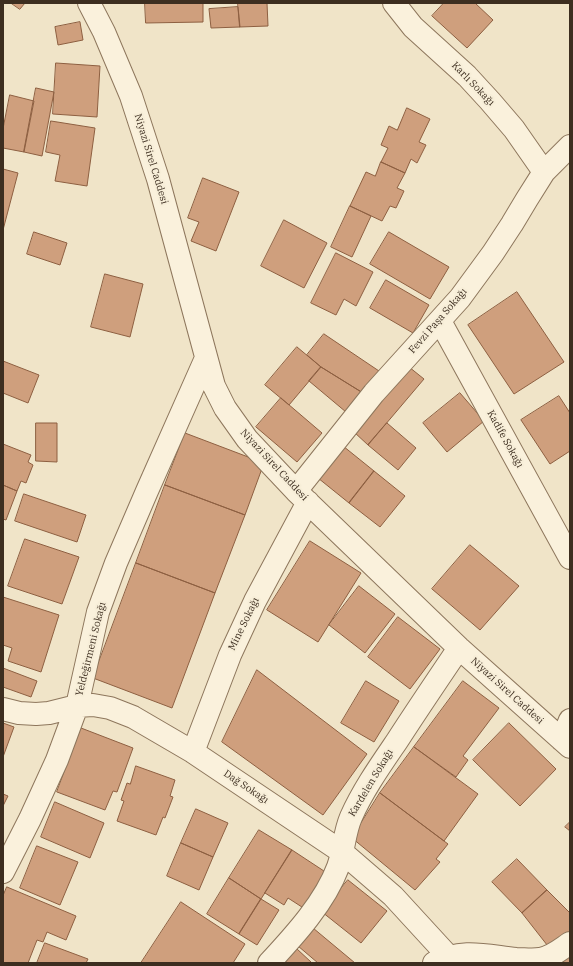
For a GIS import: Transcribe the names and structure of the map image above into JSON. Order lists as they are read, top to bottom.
{
  "streets": {
    "street": [
      "Karlı Sokağı",
      "Niyazi Sirel Caddesi",
      "Fevzi Paşa Sokağı",
      "Kadife Sokağı",
      "Mine Sokağı",
      "Yeldeğirmeni Sokağı",
      "Kardelen Sokağı",
      "Dağ Sokağı"
    ]
  },
  "crossings": [
    ["Karlı Sokağı", "Fevzi Paşa Sokağı"],
    ["Niyazi Sirel Caddesi", "Fevzi Paşa Sokağı"],
    ["Niyazi Sirel Caddesi", "Mine Sokağı"],
    ["Niyazi Sirel Caddesi", "Yeldeğirmeni Sokağı"],
    ["Niyazi Sirel Caddesi", "Kardelen Sokağı"],
    ["Fevzi Paşa Sokağı", "Kadife Sokağı"],
    ["Fevzi Paşa Sokağı", "Mine Sokağı"],
    ["Mine Sokağı", "Dağ Sokağı"],
    ["Yeldeğirmeni Sokağı", "Dağ Sokağı"],
    ["Kardelen Sokağı", "Dağ Sokağı"]
  ]
}
